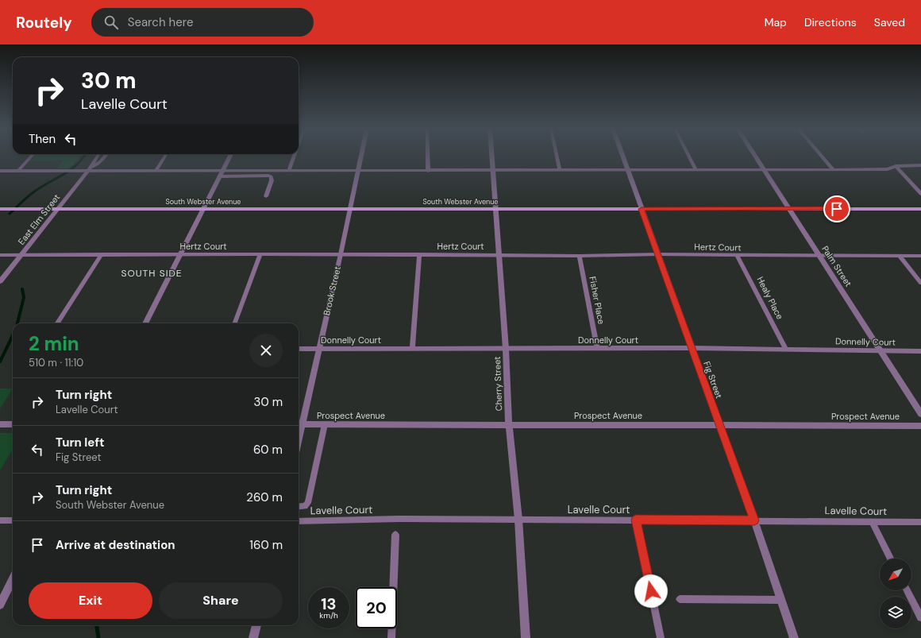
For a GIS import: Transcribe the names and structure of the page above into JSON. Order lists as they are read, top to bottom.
{
  "streets": {
    "street": [
      "South Webster Avenue",
      "East Elm Street",
      "Palm Street",
      "Brook Street",
      "Fig Street",
      "Cherry Street",
      "Prospect Avenue"
    ],
    "lane": [
      "Hertz Court",
      "Healy Place",
      "Fisher Place",
      "Donnelly Court",
      "Lavelle Court"
    ]
  },
  "crossings": [
    ["South Webster Avenue", "East Elm Street"],
    ["South Webster Avenue", "Palm Street"],
    ["South Webster Avenue", "Brook Street"],
    ["South Webster Avenue", "Fig Street"],
    ["South Webster Avenue", "Cherry Street"],
    ["East Elm Street", "Hertz Court"],
    ["Hertz Court", "Palm Street"],
    ["Hertz Court", "Brook Street"],
    ["Hertz Court", "Healy Place"],
    ["Hertz Court", "Fisher Place"],
    ["Hertz Court", "Fig Street"],
    ["Hertz Court", "Cherry Street"],
    ["Palm Street", "Donnelly Court"],
    ["Brook Street", "Donnelly Court"],
    ["Brook Street", "Prospect Avenue"],
    ["Healy Place", "Donnelly Court"],
    ["Fisher Place", "Donnelly Court"],
    ["Donnelly Court", "Fig Street"],
    ["Donnelly Court", "Cherry Street"],
    ["Fig Street", "Prospect Avenue"],
    ["Fig Street", "Lavelle Court"],
    ["Cherry Street", "Prospect Avenue"],
    ["Cherry Street", "Lavelle Court"]
  ],
  "districts": ["SOUTH SIDE"],
  "north": "bottom left",
  "page": {
    "header": "Routely",
    "search": "Search here",
    "nav": ["Map", "Directions", "Saved"],
    "turn": ["30 m", "Lavelle Court"],
    "then": "Then",
    "heading": ["2 min", "510 m · 11:10"],
    "list": [
      {
        "name": "Turn right",
        "note": "Lavelle Court",
        "value": "30 m"
      },
      {
        "name": "Turn left",
        "note": "Fig Street",
        "value": "60 m"
      },
      {
        "name": "Turn right",
        "note": "South Webster Avenue",
        "value": "260 m"
      },
      {
        "name": "Arrive at destination",
        "value": "160 m"
      }
    ],
    "buttons": ["Exit", "Share"],
    "speed": "13 km/h",
    "limit": "20"
  }
}
